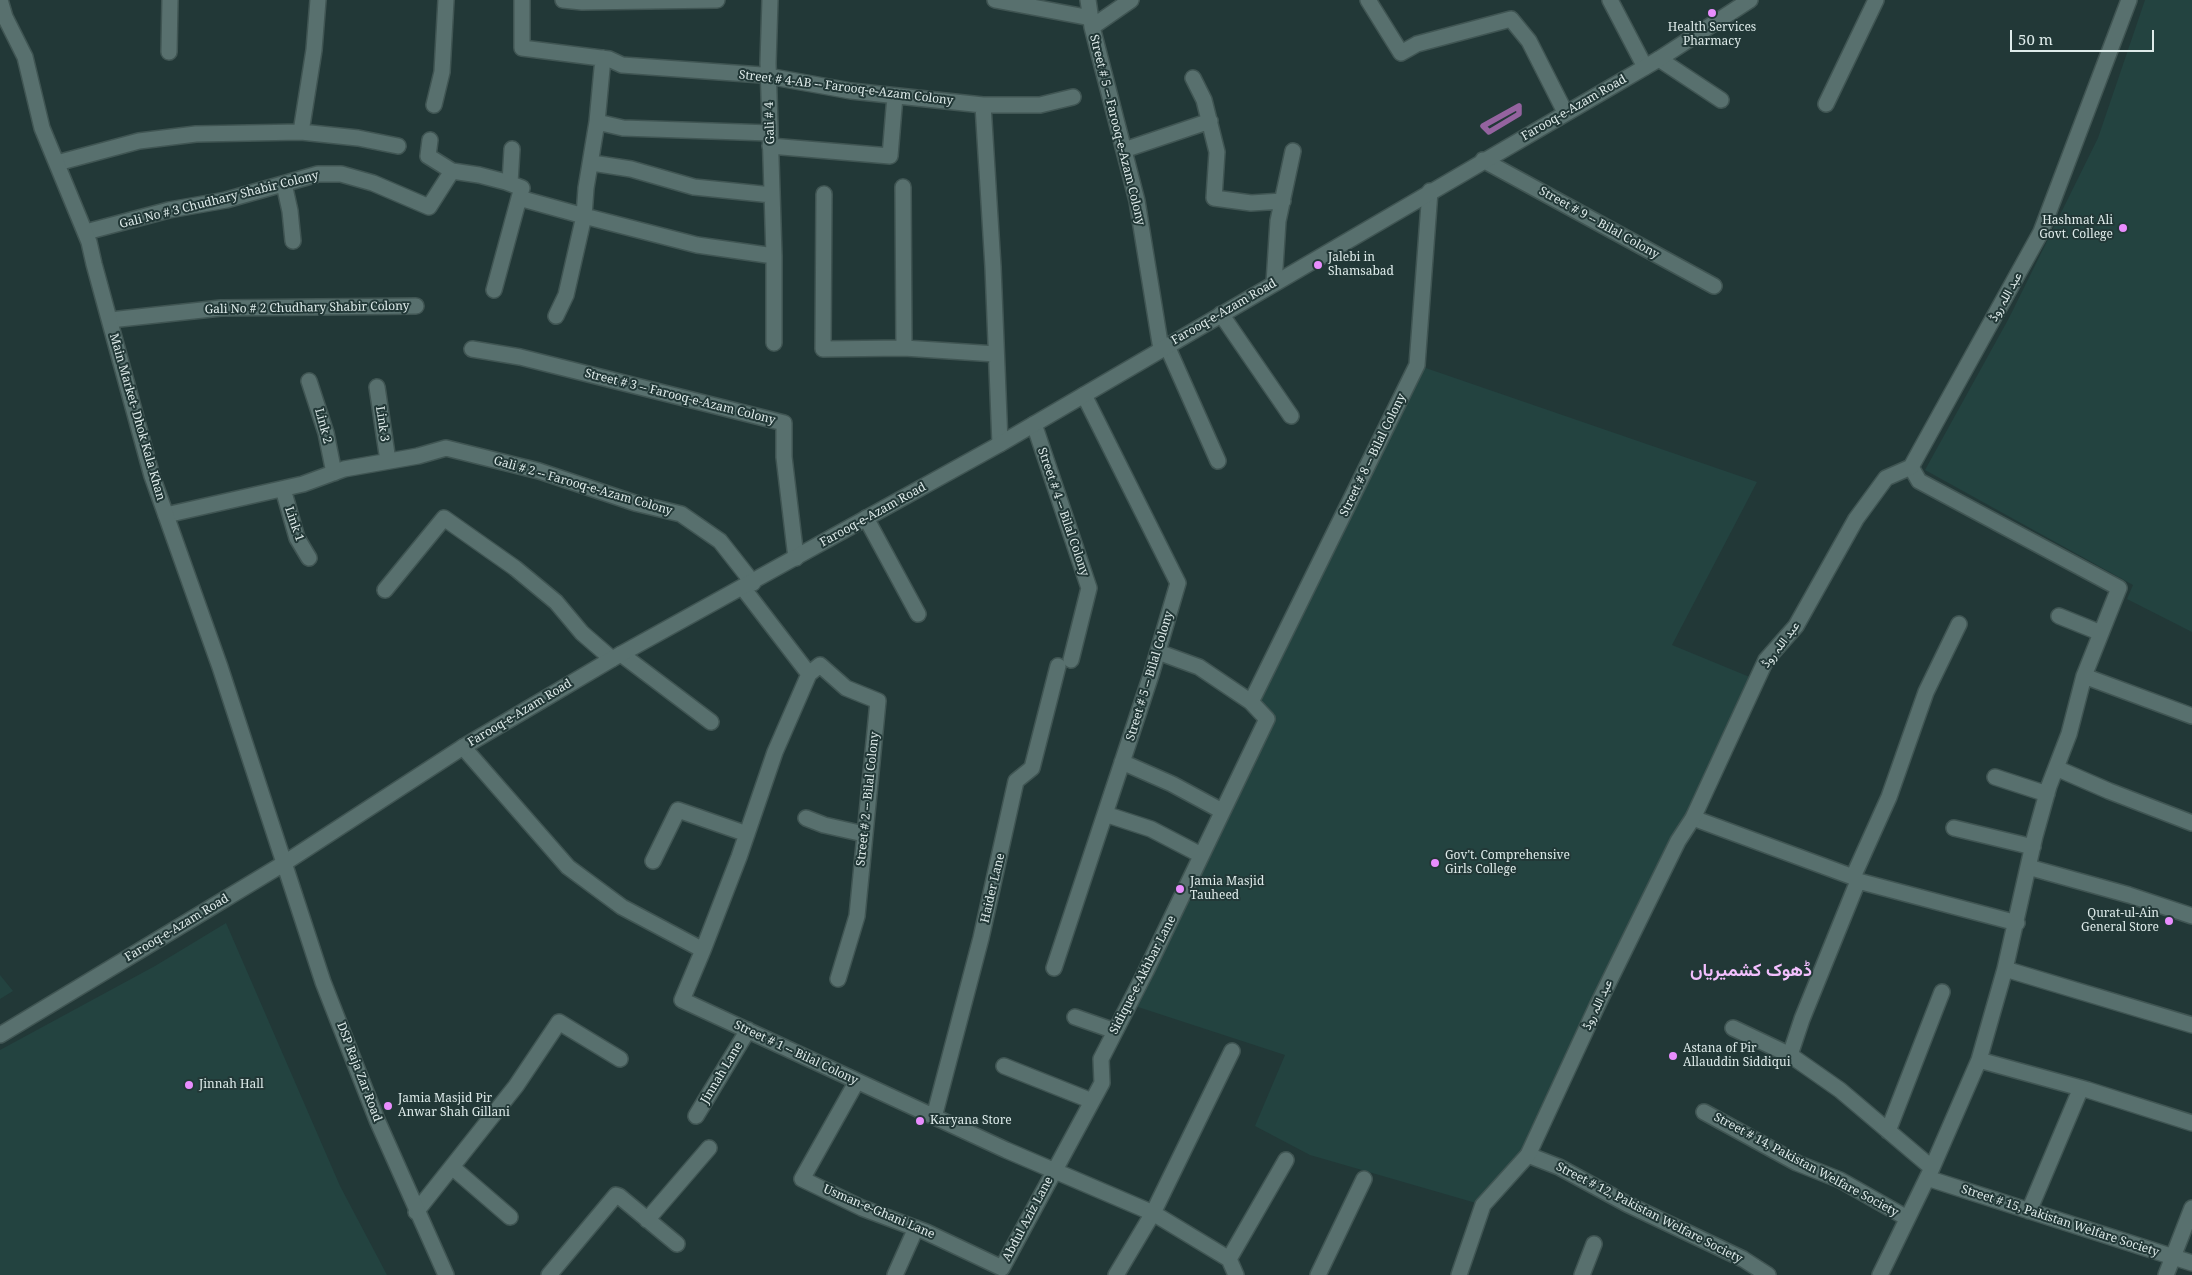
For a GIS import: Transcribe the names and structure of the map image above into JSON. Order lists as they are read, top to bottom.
{
  "streets": {
    "street": [
      "Street # 4-AB -- Farooq-e-Azam Colony",
      "Farooq-e-Azam Road",
      "Gali # 4",
      "Street # 5 -- Farooq-e-Azam Colony",
      "Gali No # 3 Chudhary Shabir Colony",
      "Street # 9 -- Bilal Colony",
      "عبد اللہ روڈ",
      "Gali No # 2 Chudhary Shabir Colony",
      "Street # 3 -- Farooq-e-Azam Colony",
      "Main Market- Dhok Kala Khan",
      "Link 3",
      "Link 2",
      "Street # 8 -- Bilal Colony",
      "Gali # 2 -- Farooq-e-Azam Colony",
      "Street # 4 -- Bilal Colony",
      "Link 1",
      "Street # 5 -- Bilal Colony",
      "Street # 2 -- Bilal Colony",
      "Haider Lane",
      "Sidique-e-Akhbar Lane",
      "Street # 1 -- Bilal Colony",
      "DSP Raja Zar Road",
      "Jinnah Lane",
      "Street # 14, Pakistan Welfare Society",
      "Usman-e-Ghani Lane",
      "Street # 12, Pakistan Welfare Society",
      "Abdul Aziz Lane",
      "Street # 15, Pakistan Welfare Society"
    ]
  },
  "crossings": [
    ["Street # 4-AB -- Farooq-e-Azam Colony", "Gali # 4"],
    ["Farooq-e-Azam Road", "Street # 5 -- Farooq-e-Azam Colony"],
    ["Farooq-e-Azam Road", "Street # 9 -- Bilal Colony"],
    ["Farooq-e-Azam Road", "Street # 3 -- Farooq-e-Azam Colony"],
    ["Farooq-e-Azam Road", "Main Market- Dhok Kala Khan"],
    ["Farooq-e-Azam Road", "Street # 8 -- Bilal Colony"],
    ["Farooq-e-Azam Road", "Gali # 2 -- Farooq-e-Azam Colony"],
    ["Farooq-e-Azam Road", "Street # 4 -- Bilal Colony"],
    ["Farooq-e-Azam Road", "Street # 5 -- Bilal Colony"],
    ["Farooq-e-Azam Road", "DSP Raja Zar Road"],
    ["Gali No # 3 Chudhary Shabir Colony", "Main Market- Dhok Kala Khan"],
    ["عبد اللہ روڈ", "Street # 12, Pakistan Welfare Society"],
    ["Gali No # 2 Chudhary Shabir Colony", "Main Market- Dhok Kala Khan"],
    ["Main Market- Dhok Kala Khan", "DSP Raja Zar Road"],
    ["Link 3", "Gali # 2 -- Farooq-e-Azam Colony"],
    ["Street # 8 -- Bilal Colony", "Sidique-e-Akhbar Lane"],
    ["Street # 4 -- Bilal Colony", "Haider Lane"],
    ["Haider Lane", "Street # 1 -- Bilal Colony"],
    ["Sidique-e-Akhbar Lane", "Street # 1 -- Bilal Colony"],
    ["Sidique-e-Akhbar Lane", "Abdul Aziz Lane"],
    ["Street # 1 -- Bilal Colony", "Jinnah Lane"],
    ["Street # 1 -- Bilal Colony", "Usman-e-Ghani Lane"],
    ["Street # 1 -- Bilal Colony", "Abdul Aziz Lane"],
    ["Usman-e-Ghani Lane", "Abdul Aziz Lane"]
  ],
  "districts": ["ڈھوک کشمیریاں"],
  "places": [
    "Health Services Pharmacy",
    "Hashmat Ali Govt. College",
    "Jalebi in Shamsabad",
    "Gov't. Comprehensive Girls College",
    "Jamia Masjid Tauheed",
    "Qurat-ul-Ain General Store",
    "Astana of Pir Allauddin Siddiqui",
    "Jinnah Hall",
    "Jamia Masjid Pir Anwar Shah Gillani",
    "Karyana Store"
  ],
  "scale_bar": "50 m"
}
